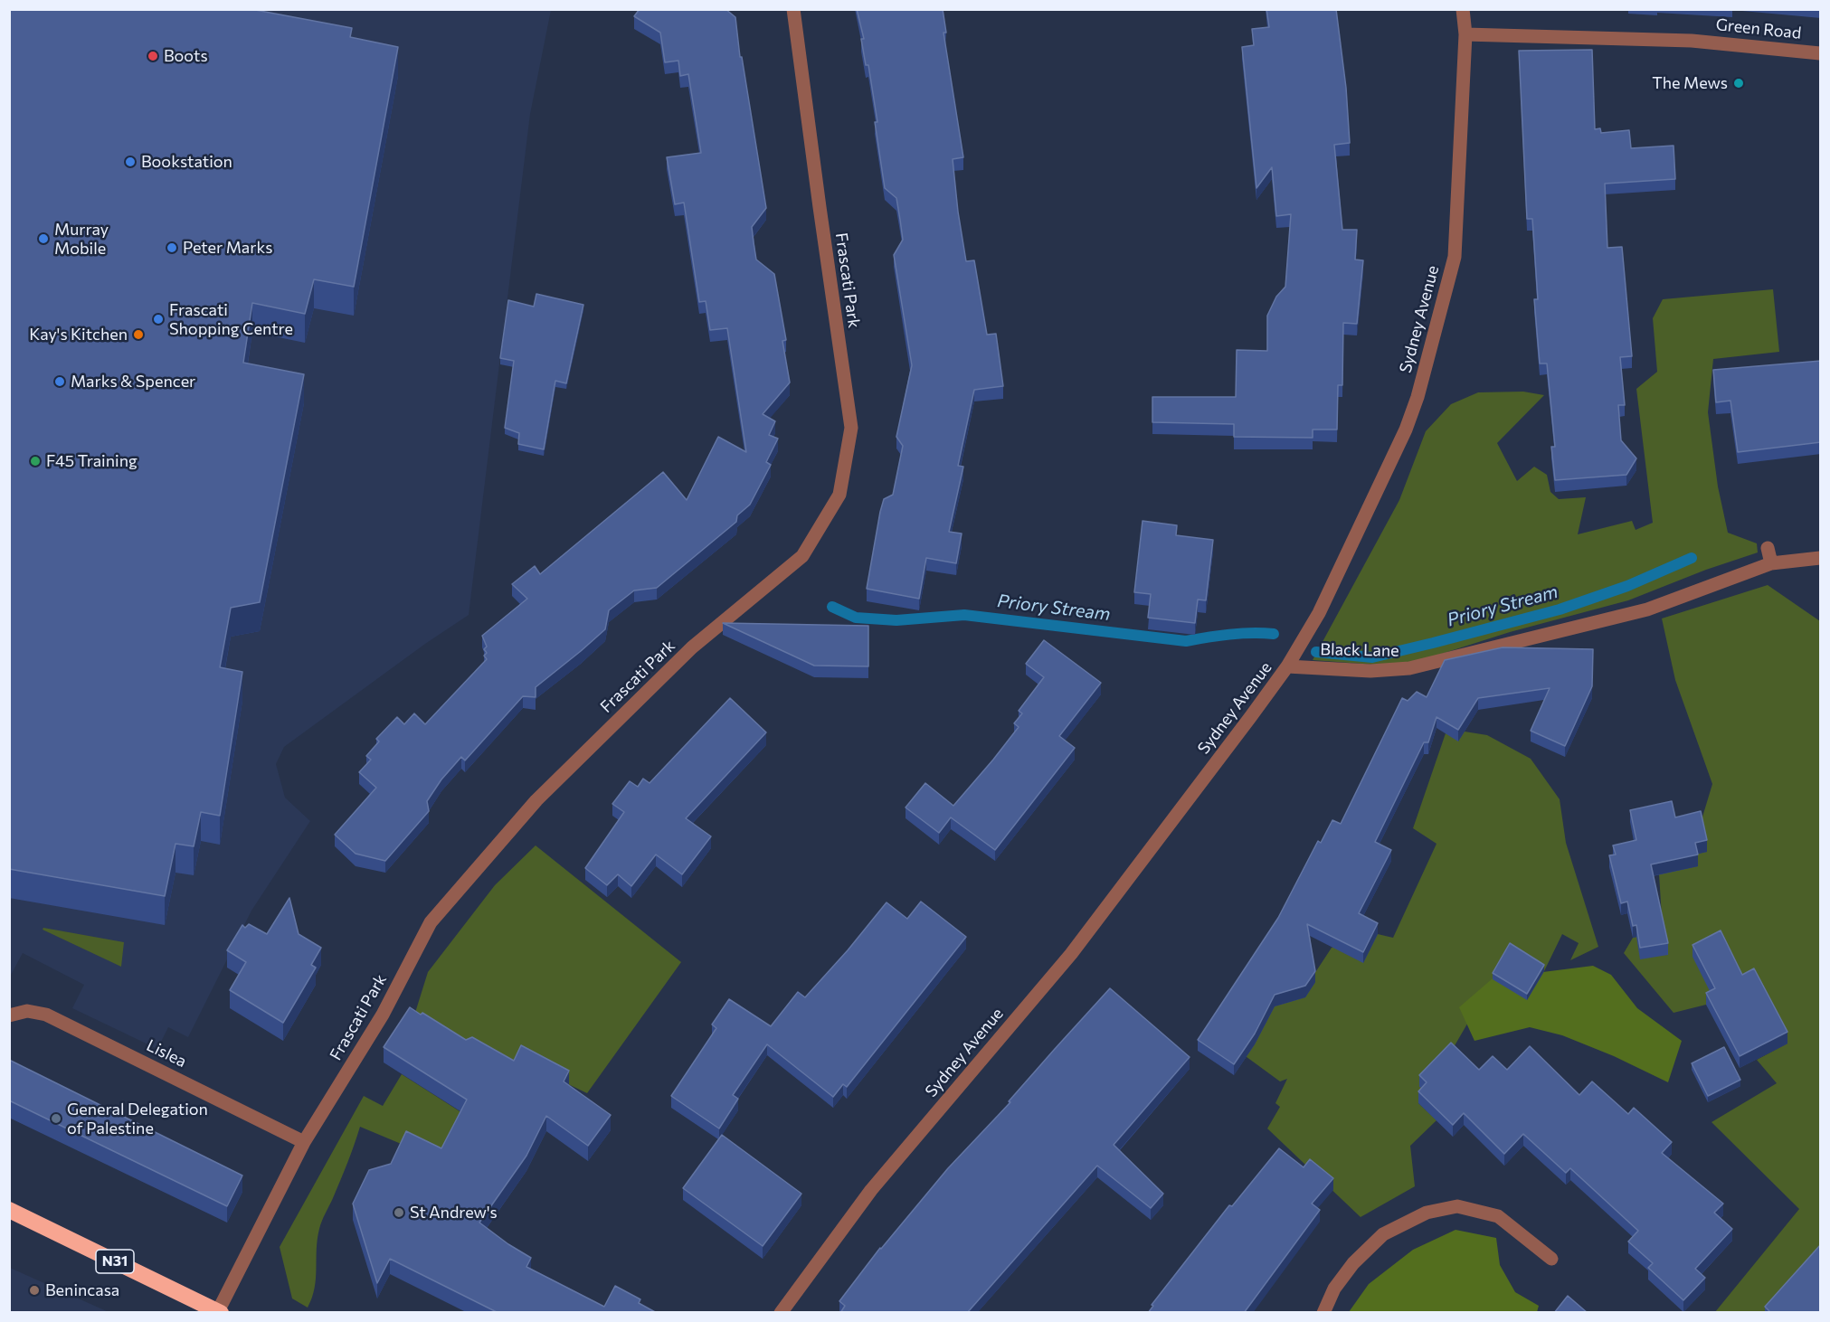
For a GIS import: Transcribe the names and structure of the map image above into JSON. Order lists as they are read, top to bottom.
{
  "streets": {
    "highway": ["N31"],
    "street": [
      "Green Road",
      "Frascati Park",
      "Sydney Avenue",
      "Black Lane",
      "Lislea"
    ]
  },
  "crossings": [
    ["Green Road", "Sydney Avenue"],
    ["Frascati Park", "Lislea"],
    ["Frascati Park", "N31"],
    ["Sydney Avenue", "Black Lane"]
  ],
  "water": ["Priory Stream"],
  "places": [
    "Boots",
    "The Mews",
    "Bookstation",
    "Murray Mobile",
    "Peter Marks",
    "Frascati Shopping Centre",
    "Kay's Kitchen",
    "Marks & Spencer",
    "F45 Training",
    "General Delegation of Palestine",
    "St Andrew's",
    "Benincasa"
  ]
}
